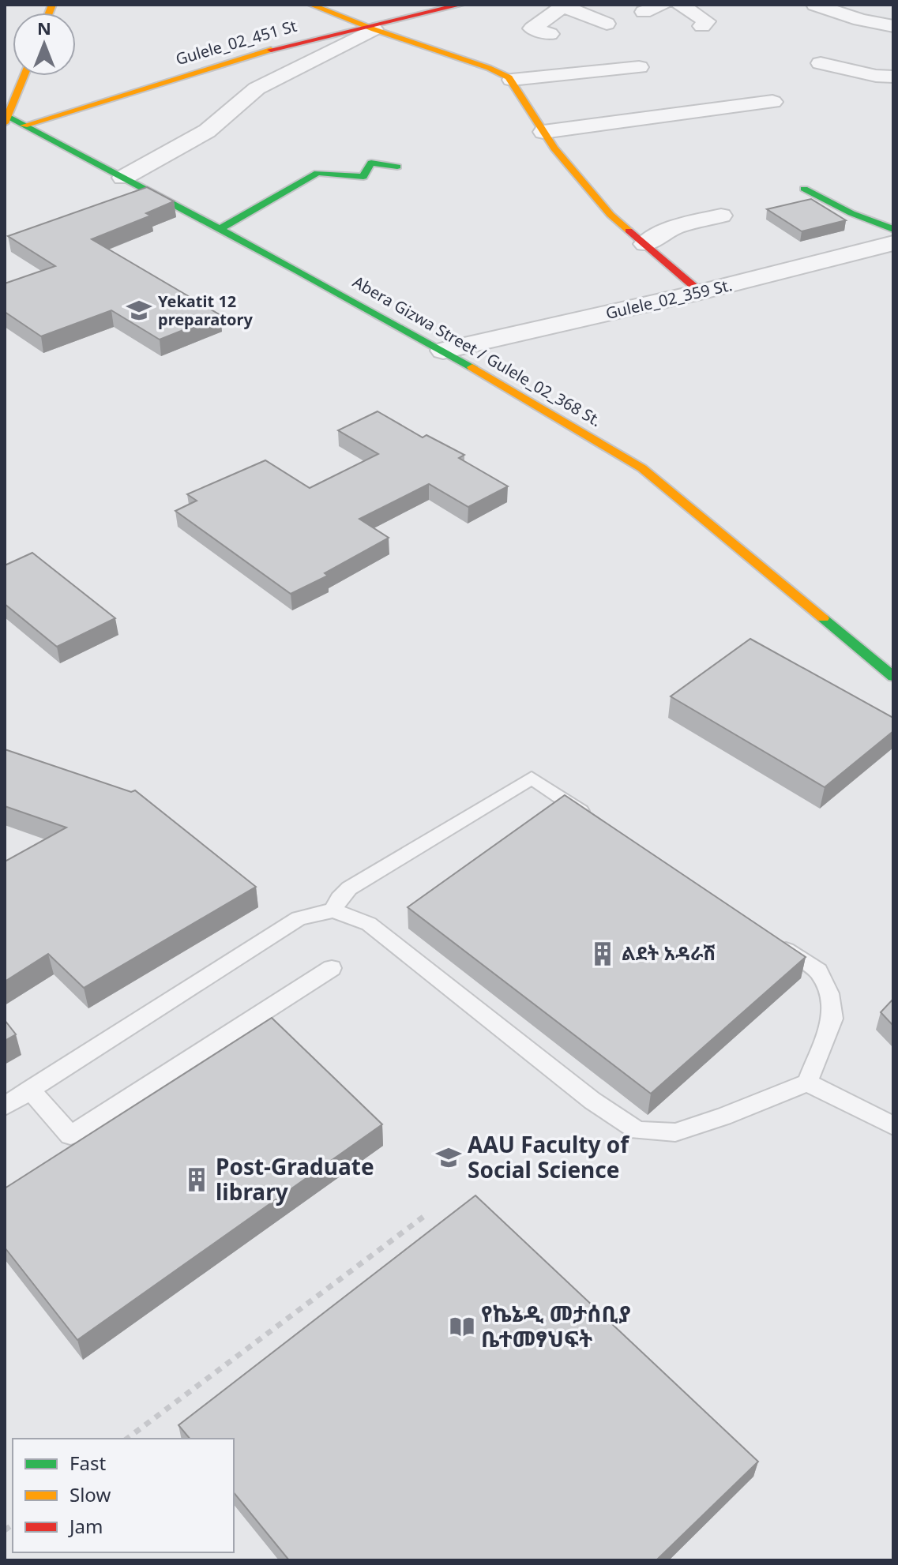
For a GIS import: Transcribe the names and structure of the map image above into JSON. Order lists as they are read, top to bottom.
{
  "streets": {
    "street": ["Gulele_02_451 St", "Gulele_02_359 St.", "Abera Gizwa Street / Gulele_02_368 St."]
  },
  "crossings": [
    ["Gulele_02_451 St", "Abera Gizwa Street / Gulele_02_368 St."],
    ["Gulele_02_359 St.", "Abera Gizwa Street / Gulele_02_368 St."]
  ],
  "places": {
    "school or university": ["Yekatit 12 preparatory", "AAU Faculty of Social Science"],
    "building": ["ልደት አዳራሽ", "Post-Graduate library"],
    "library": ["የኬኔዲ መታሰቢያ ቤተመፃህፍት"]
  },
  "legend": ["Fast", "Slow", "Jam"],
  "north": "top"
}
